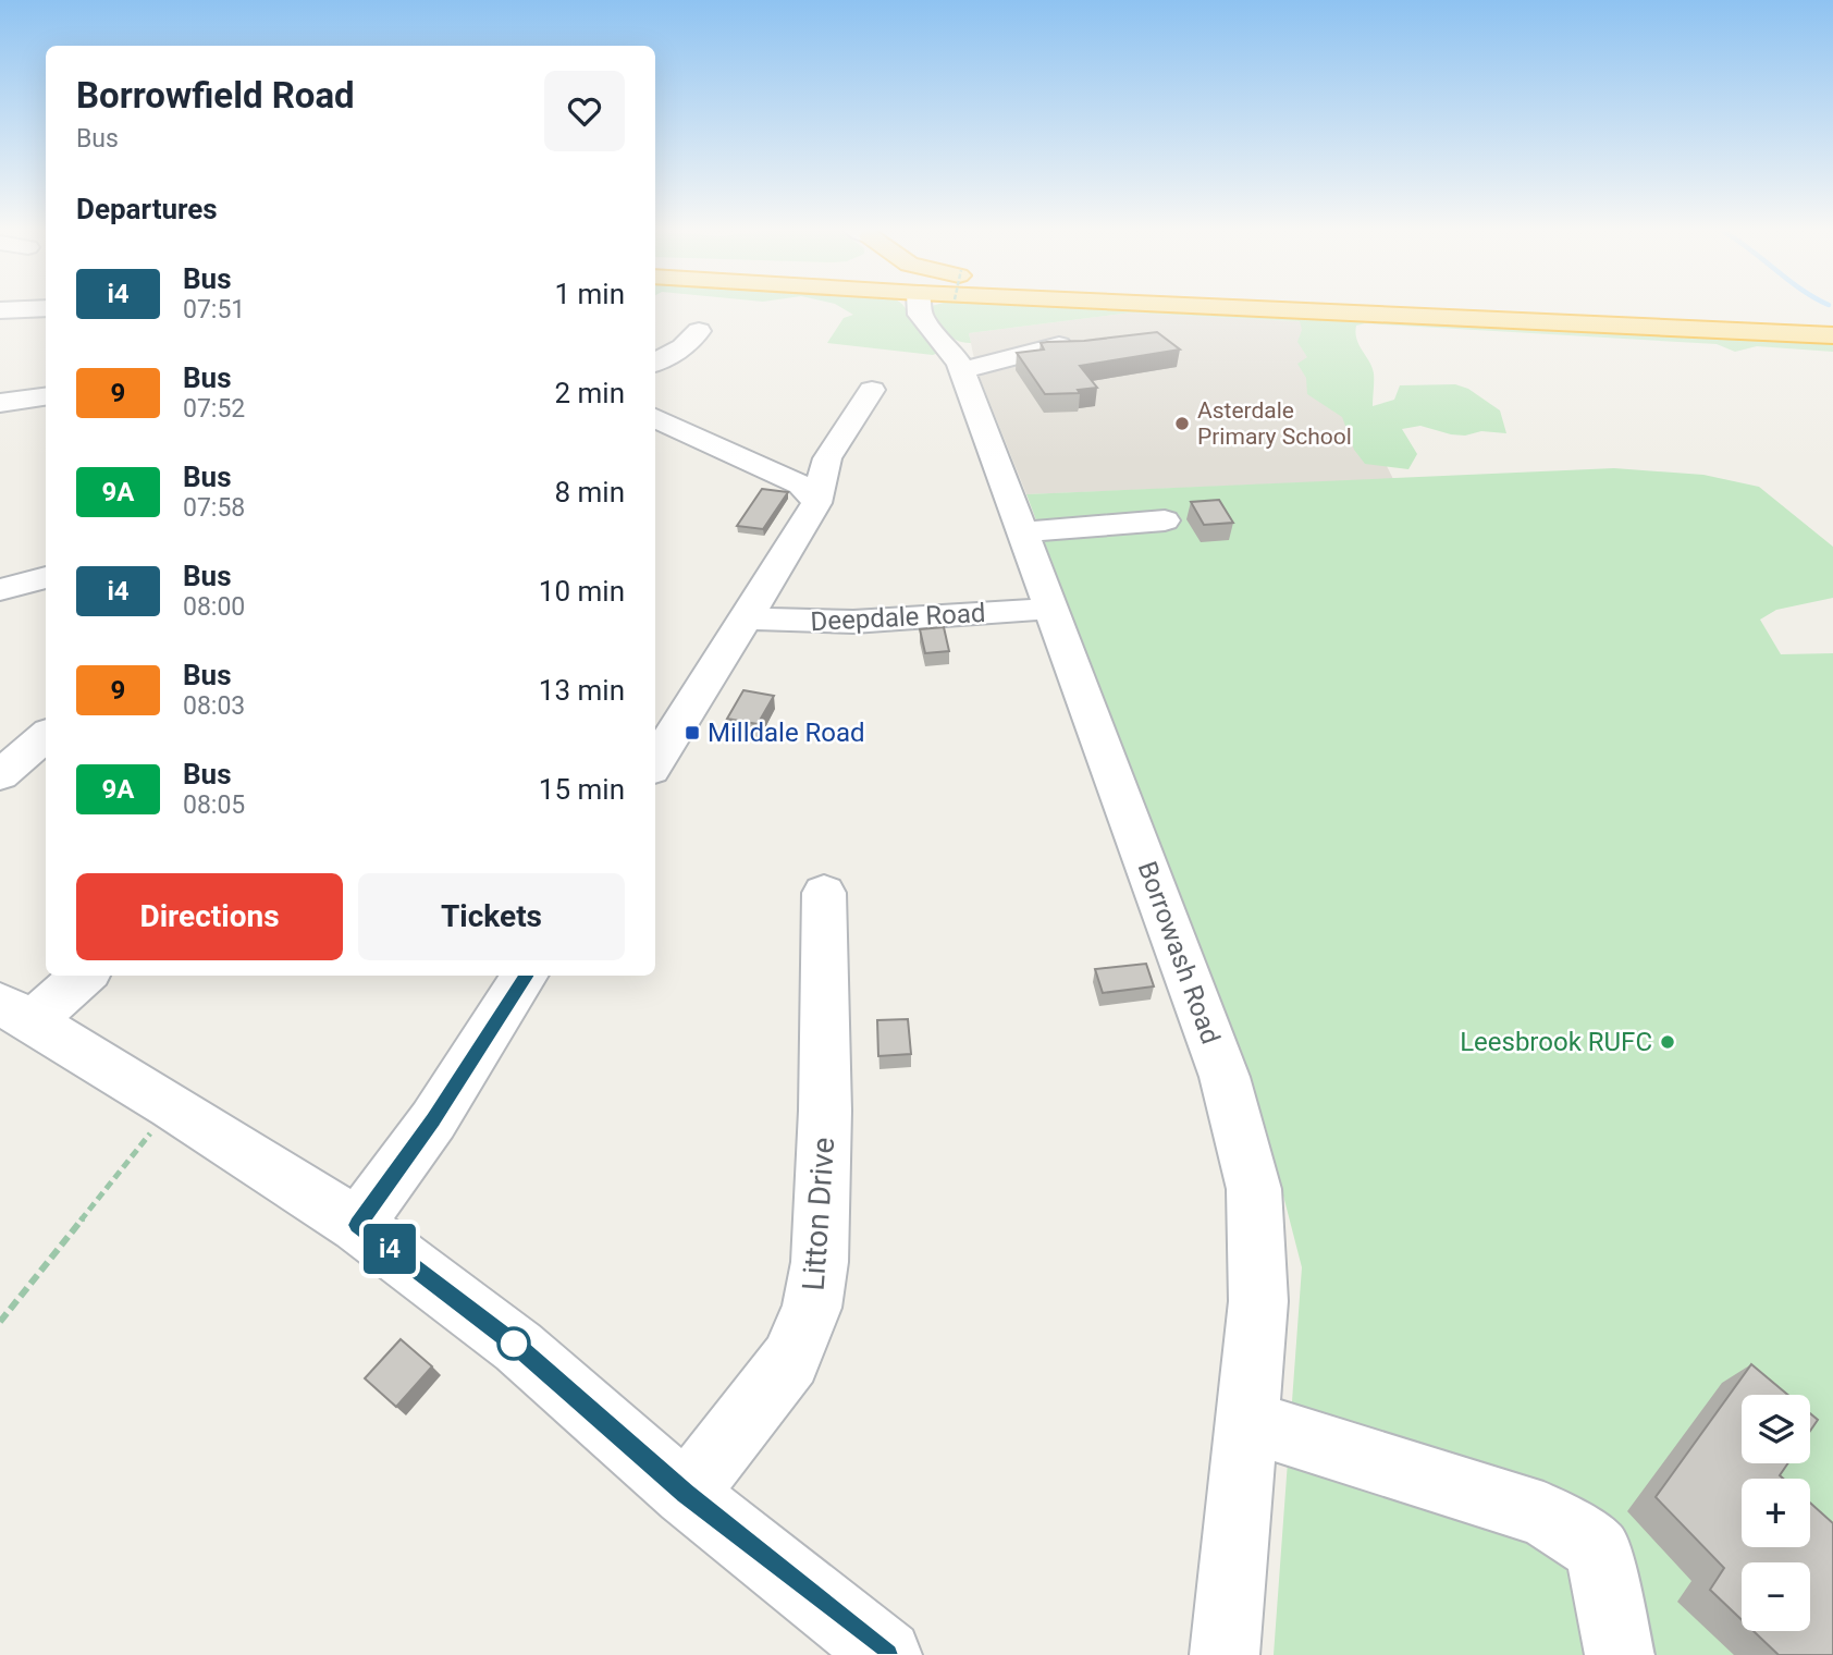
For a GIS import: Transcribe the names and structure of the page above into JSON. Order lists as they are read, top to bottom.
{
  "streets": {
    "street": ["Deepdale Road", "Borrowash Road", "Litton Drive"]
  },
  "crossings": [
    ["Deepdale Road", "Borrowash Road"]
  ],
  "places": {
    "other": ["Asterdale Primary School", "Leesbrook RUFC"],
    "transit": ["Milldale Road"]
  },
  "lines": ["bus line i4"],
  "page": {
    "on_map": "i4",
    "heading": [
      ["Borrowfield Road", "Bus"],
      "Departures"
    ],
    "list": [
      {
        "mark": "i4",
        "name": "Bus",
        "note": "07:51",
        "value": "1 min"
      },
      {
        "mark": "9",
        "name": "Bus",
        "note": "07:52",
        "value": "2 min"
      },
      {
        "mark": "9A",
        "name": "Bus",
        "note": "07:58",
        "value": "8 min"
      },
      {
        "mark": "i4",
        "name": "Bus",
        "note": "08:00",
        "value": "10 min"
      },
      {
        "mark": "9",
        "name": "Bus",
        "note": "08:03",
        "value": "13 min"
      },
      {
        "mark": "9A",
        "name": "Bus",
        "note": "08:05",
        "value": "15 min"
      }
    ],
    "buttons": ["Directions", "Tickets"],
    "map_buttons": ["+", "−"]
  }
}
